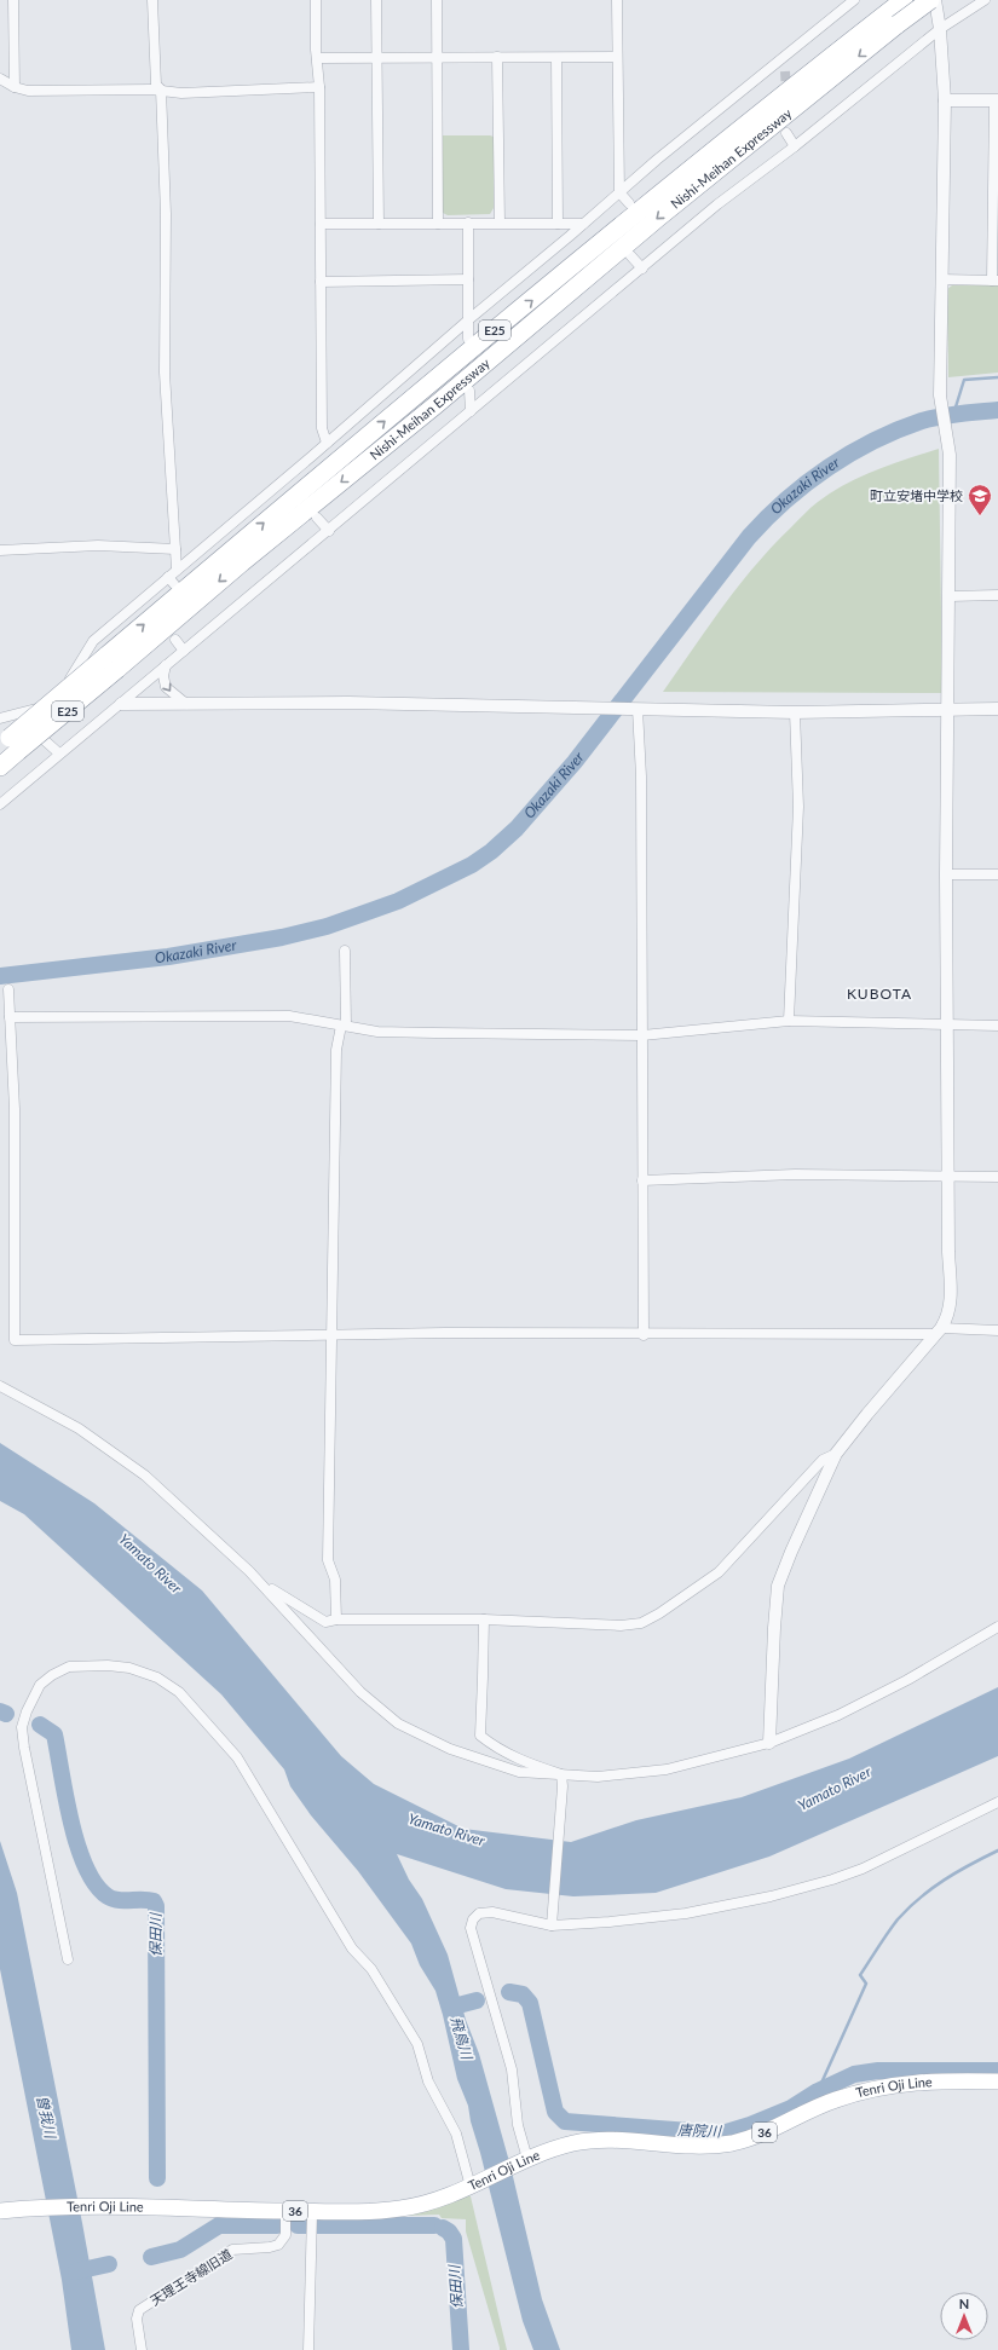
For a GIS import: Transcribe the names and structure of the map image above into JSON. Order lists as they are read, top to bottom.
{
  "streets": {
    "highway": ["Nishi-Meihan Expressway", "E25"],
    "main road": ["Tenri Oji Line", "36"],
    "street": ["天理王寺線旧道"]
  },
  "crossings": [
    ["Tenri Oji Line", "天理王寺線旧道"]
  ],
  "districts": ["KUBOTA"],
  "water": [
    "Okazaki River",
    "Yamato River",
    "保田川",
    "飛鳥川",
    "曽我川",
    "唐院川"
  ],
  "places": {
    "school or university": ["町立安堵中学校"]
  },
  "north": "top"
}
